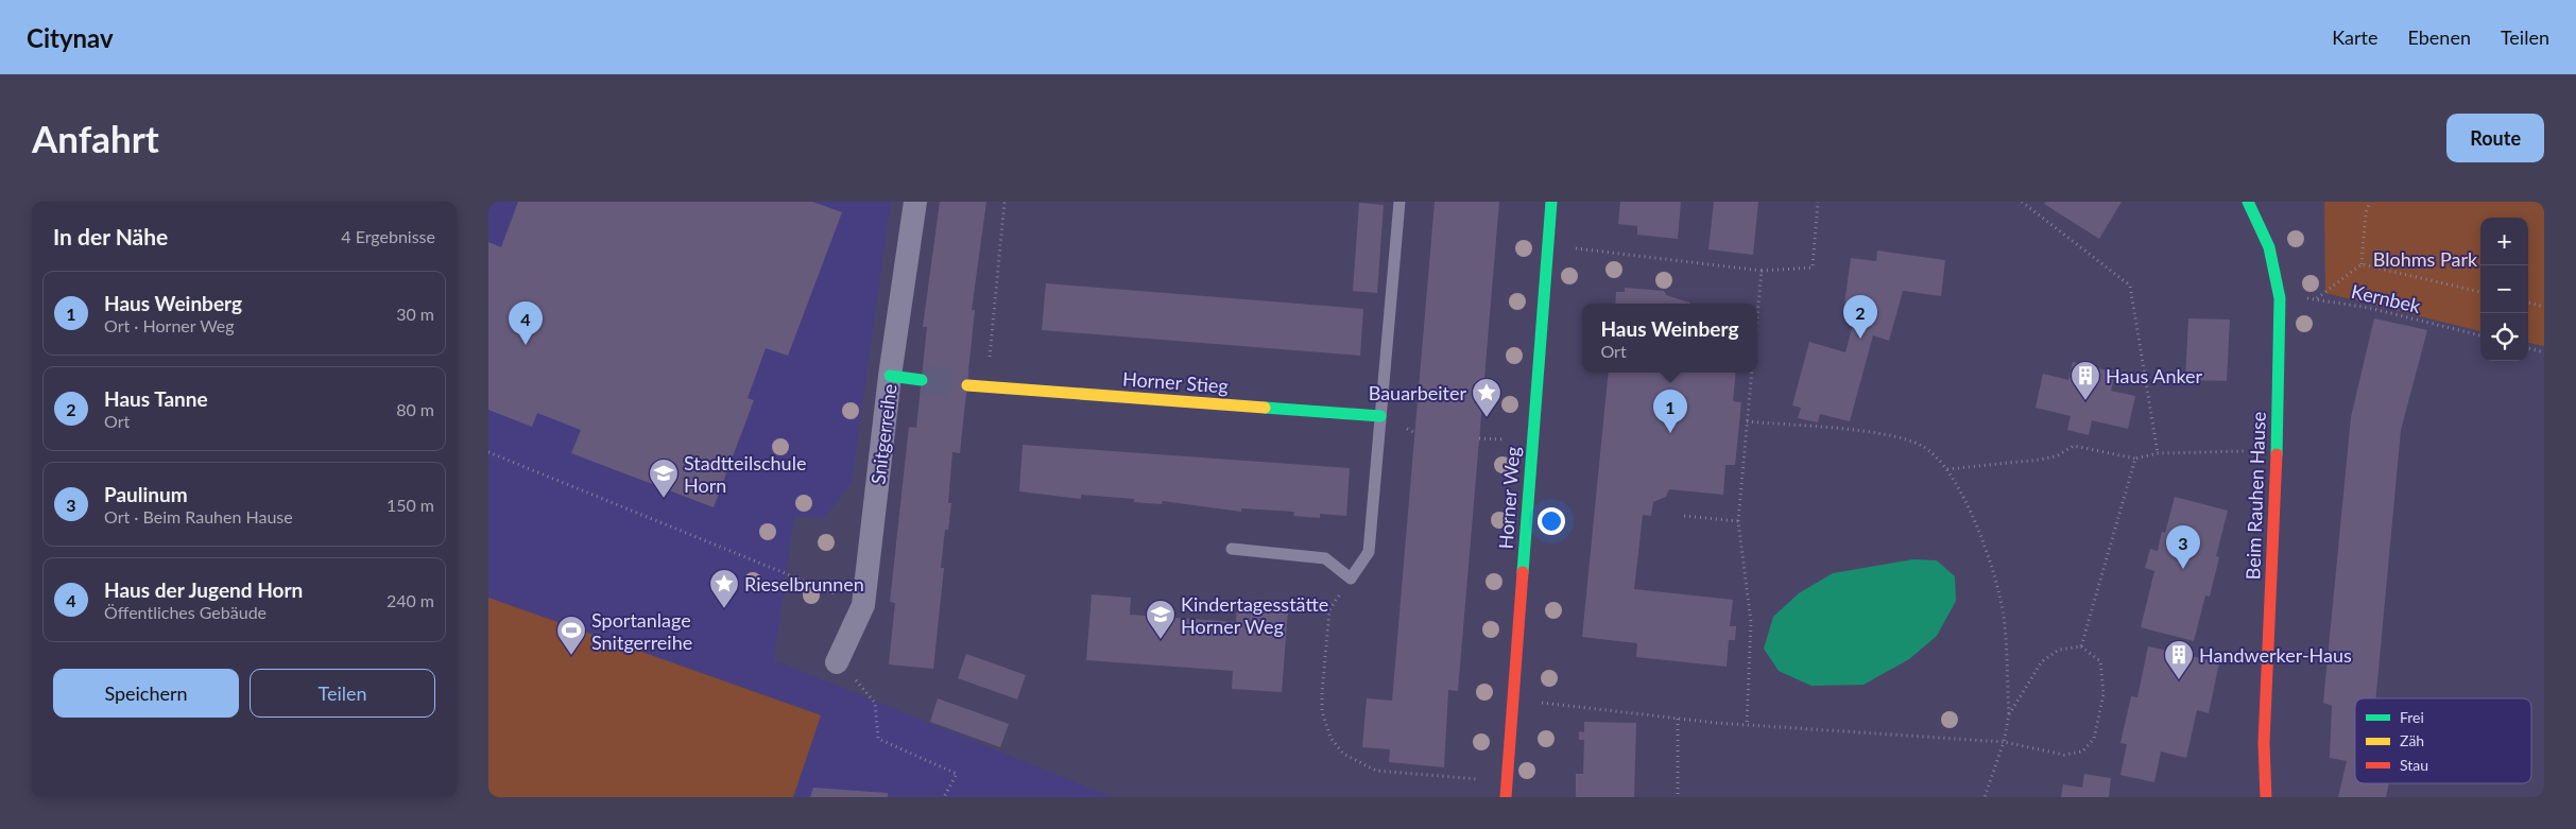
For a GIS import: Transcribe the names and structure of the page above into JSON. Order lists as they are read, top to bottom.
{
  "streets": {
    "street": [
      "Horner Stieg",
      "Snitgerreihe",
      "Beim Rauhen Hause",
      "Horner Weg"
    ],
    "path": ["Kernbek"]
  },
  "crossings": [
    ["Kernbek", "Beim Rauhen Hause"]
  ],
  "parks": ["Blohms Park"],
  "places": {
    "building": ["Haus Anker", "Handwerker-Haus"],
    "place": ["Bauarbeiter", "Rieselbrunnen"],
    "school or university": ["Stadtteilschule Horn", "Kindertagesstätte Horner Weg"],
    "sports": ["Sportanlage Snitgerreihe"]
  },
  "legend": ["Frei", "Zäh", "Stau"],
  "page": {
    "header": "Citynav",
    "nav": ["Karte", "Ebenen", "Teilen"],
    "buttons": [
      "Route",
      ["Speichern", "Teilen"]
    ],
    "title": "Anfahrt",
    "heading": ["In der Nähe", "4 Ergebnisse"],
    "map_buttons": ["+", "−"],
    "list": [
      {
        "mark": "1",
        "name": "Haus Weinberg",
        "note": "Ort · Horner Weg",
        "value": "30 m"
      },
      {
        "mark": "2",
        "name": "Haus Tanne",
        "note": "Ort",
        "value": "80 m"
      },
      {
        "mark": "3",
        "name": "Paulinum",
        "note": "Ort · Beim Rauhen Hause",
        "value": "150 m"
      },
      {
        "mark": "4",
        "name": "Haus der Jugend Horn",
        "note": "Öffentliches Gebäude",
        "value": "240 m"
      }
    ],
    "pins": [
      "2",
      "4",
      "1",
      "3"
    ],
    "popup": ["Haus Weinberg", "Ort"]
  }
}
